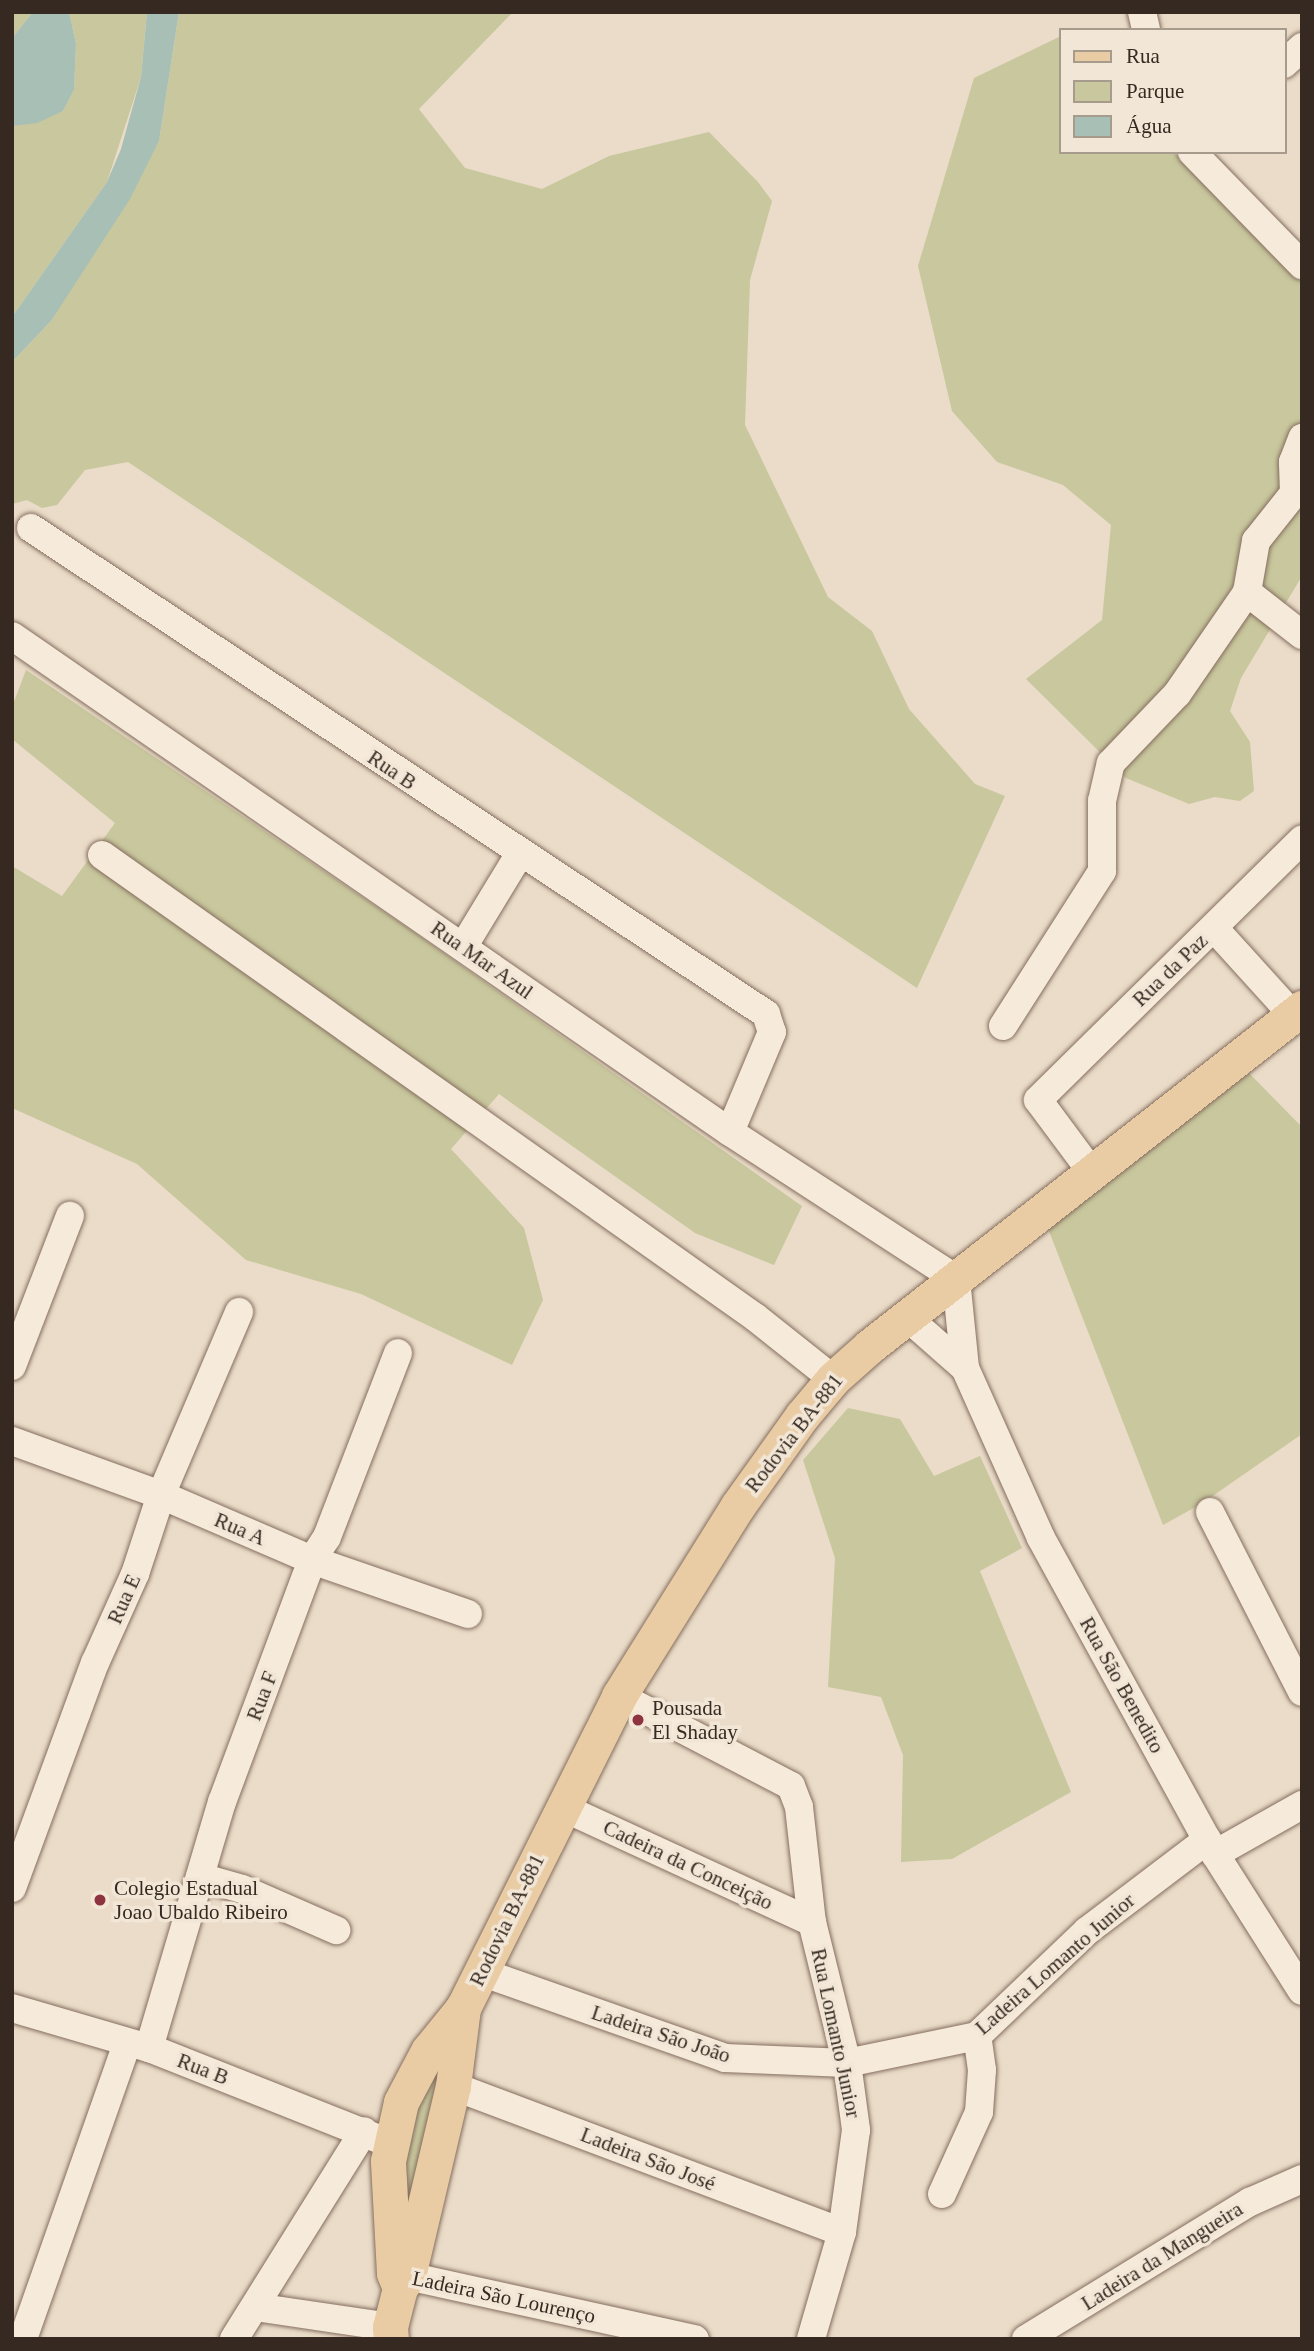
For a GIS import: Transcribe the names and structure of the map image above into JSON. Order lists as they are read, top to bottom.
{
  "streets": {
    "main road": ["Rodovia BA-881"],
    "street": [
      "Rua B",
      "Rua Mar Azul",
      "Rua da Paz",
      "Rua A",
      "Rua E",
      "Rua São Benedito",
      "Rua F",
      "Cadeira da Conceição",
      "Ladeira Lomanto Junior",
      "Rua Lomanto Junior",
      "Ladeira São João",
      "Ladeira São José",
      "Ladeira da Mangueira",
      "Ladeira São Lourenço"
    ]
  },
  "crossings": [
    ["Rua B", "Rua Mar Azul"],
    ["Rua B", "Rua F"],
    ["Rua Mar Azul", "Rodovia BA-881"],
    ["Rua Mar Azul", "Rua São Benedito"],
    ["Rua da Paz", "Rodovia BA-881"],
    ["Rodovia BA-881", "Rua São Benedito"],
    ["Rodovia BA-881", "Cadeira da Conceição"],
    ["Rodovia BA-881", "Rua Lomanto Junior"],
    ["Rodovia BA-881", "Ladeira São João"],
    ["Rua A", "Rua E"],
    ["Rua A", "Rua F"],
    ["Rua São Benedito", "Ladeira Lomanto Junior"],
    ["Cadeira da Conceição", "Rua Lomanto Junior"],
    ["Ladeira Lomanto Junior", "Rua Lomanto Junior"],
    ["Ladeira Lomanto Junior", "Ladeira São João"],
    ["Rua Lomanto Junior", "Ladeira São João"],
    ["Rua Lomanto Junior", "Ladeira São José"]
  ],
  "places": ["Pousada El Shaday", "Colegio Estadual Joao Ubaldo Ribeiro"],
  "legend": ["Rua", "Parque", "Água"]
}
